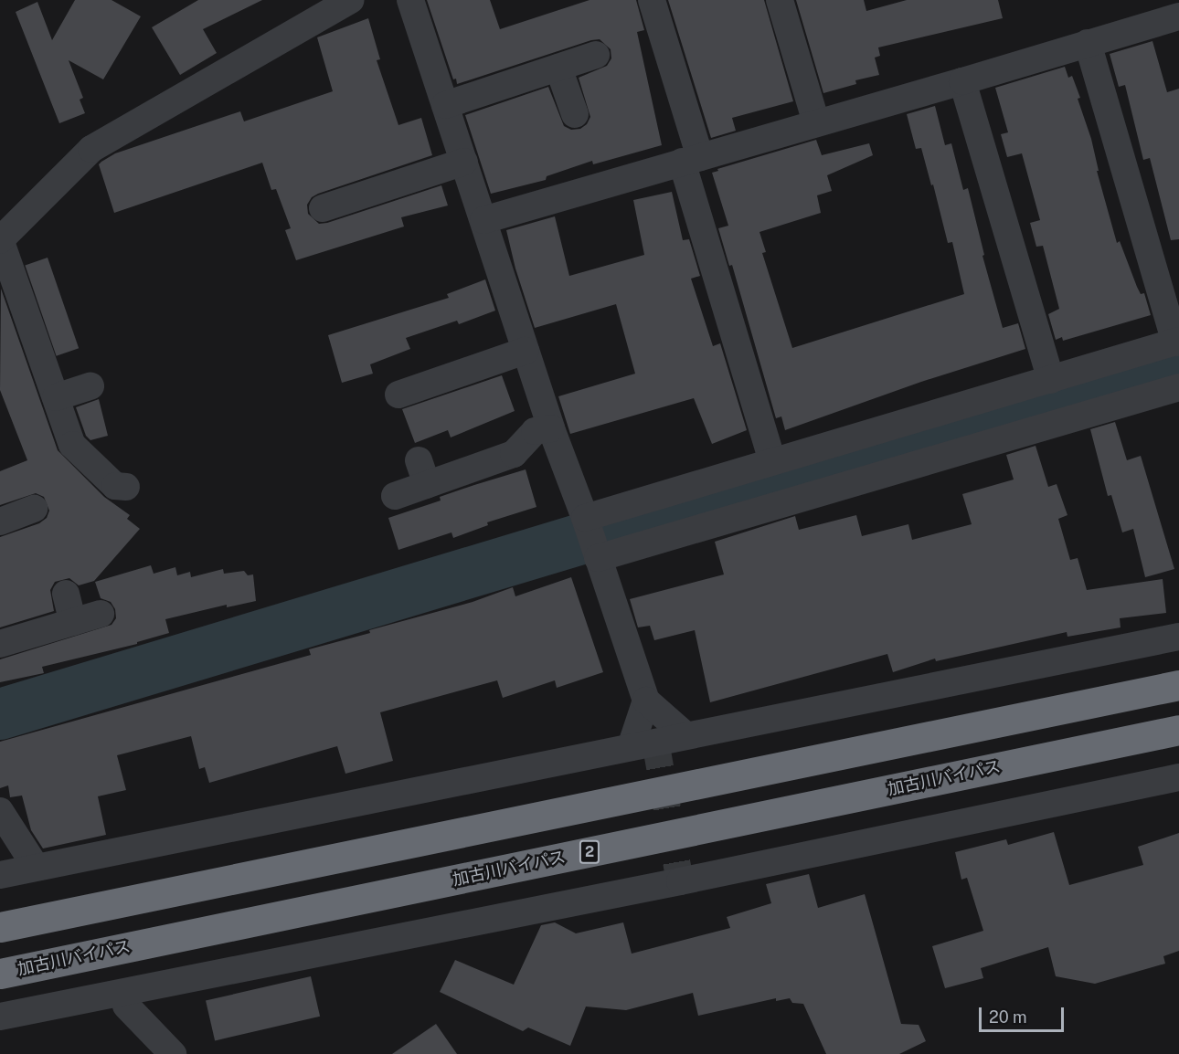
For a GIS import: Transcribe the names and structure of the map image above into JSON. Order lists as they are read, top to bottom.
{
  "streets": {
    "highway": ["加古川バイパス", "2"]
  },
  "scale_bar": "20 m"
}
